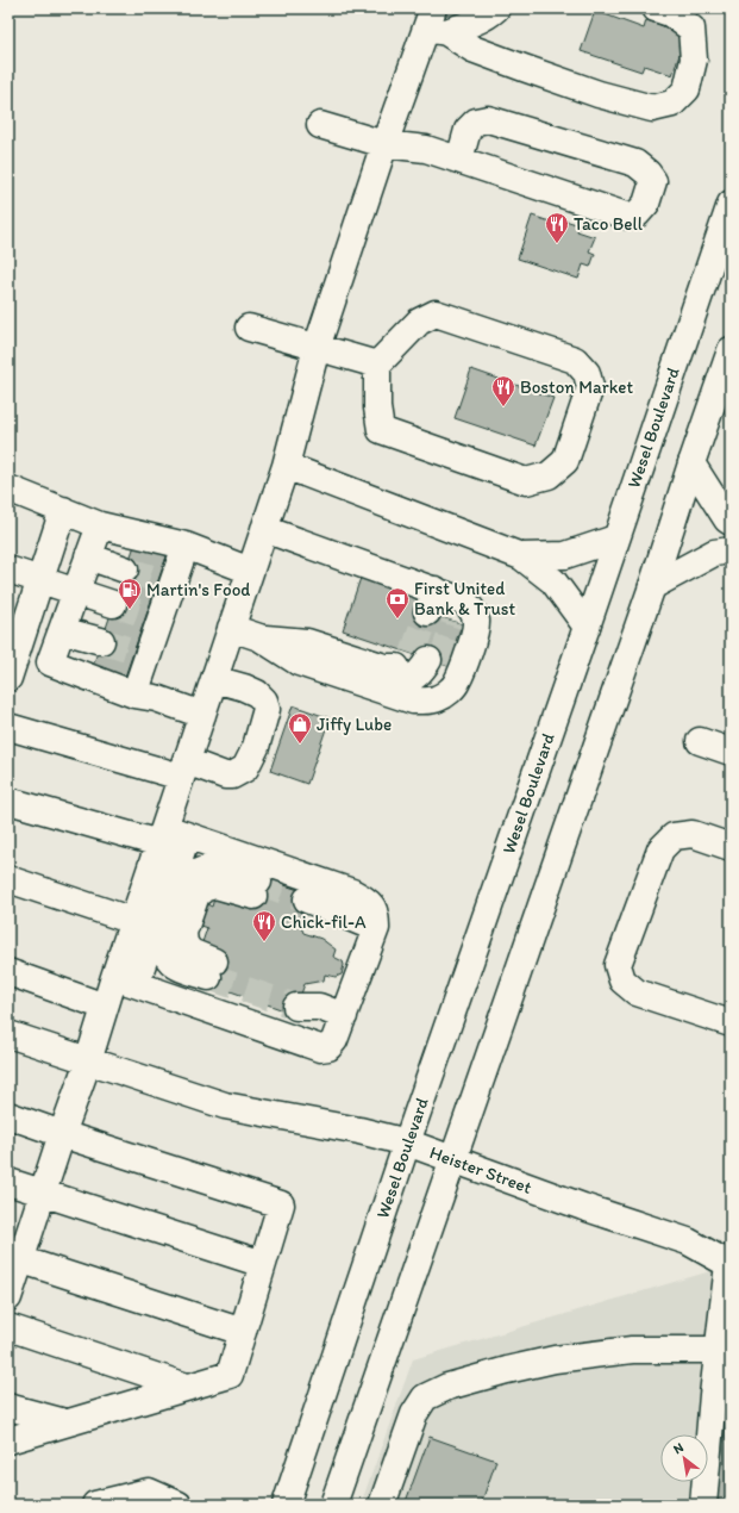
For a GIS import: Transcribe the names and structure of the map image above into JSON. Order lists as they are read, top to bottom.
{
  "streets": {
    "main road": ["Wesel Boulevard", "Heister Street"]
  },
  "crossings": [
    ["Wesel Boulevard", "Heister Street"]
  ],
  "places": {
    "restaurant": ["Taco Bell", "Boston Market", "Chick-fil-A"],
    "fuel station": ["Martin's Food"],
    "bank": ["First United Bank & Trust"],
    "shop": ["Jiffy Lube"]
  },
  "north": "top left"
}
